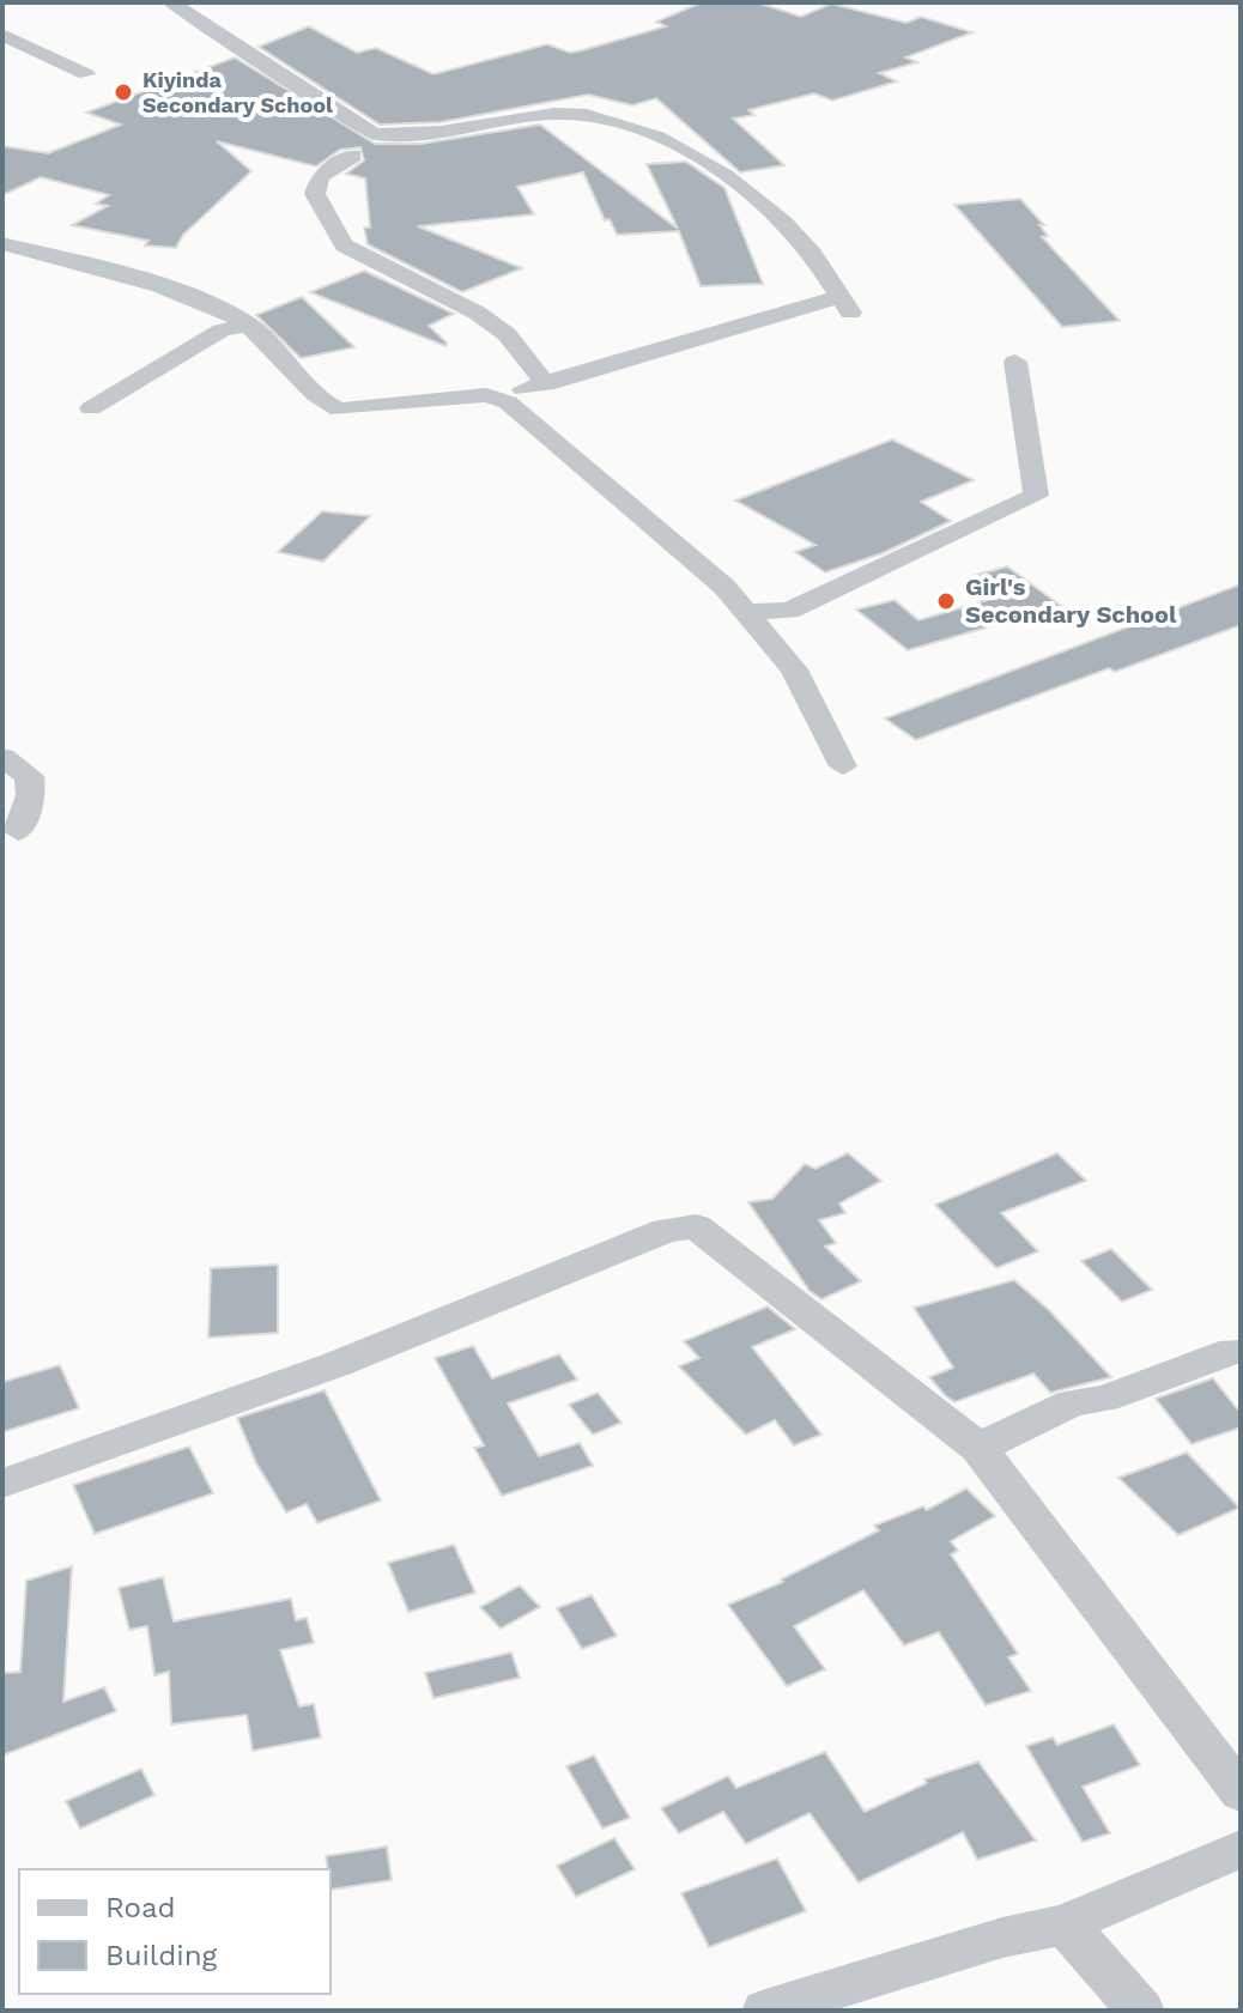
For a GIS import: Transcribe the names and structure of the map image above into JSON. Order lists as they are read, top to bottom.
{
  "places": ["Kiyinda Secondary School", "Girl's Secondary School"],
  "legend": ["Road", "Building"]
}
